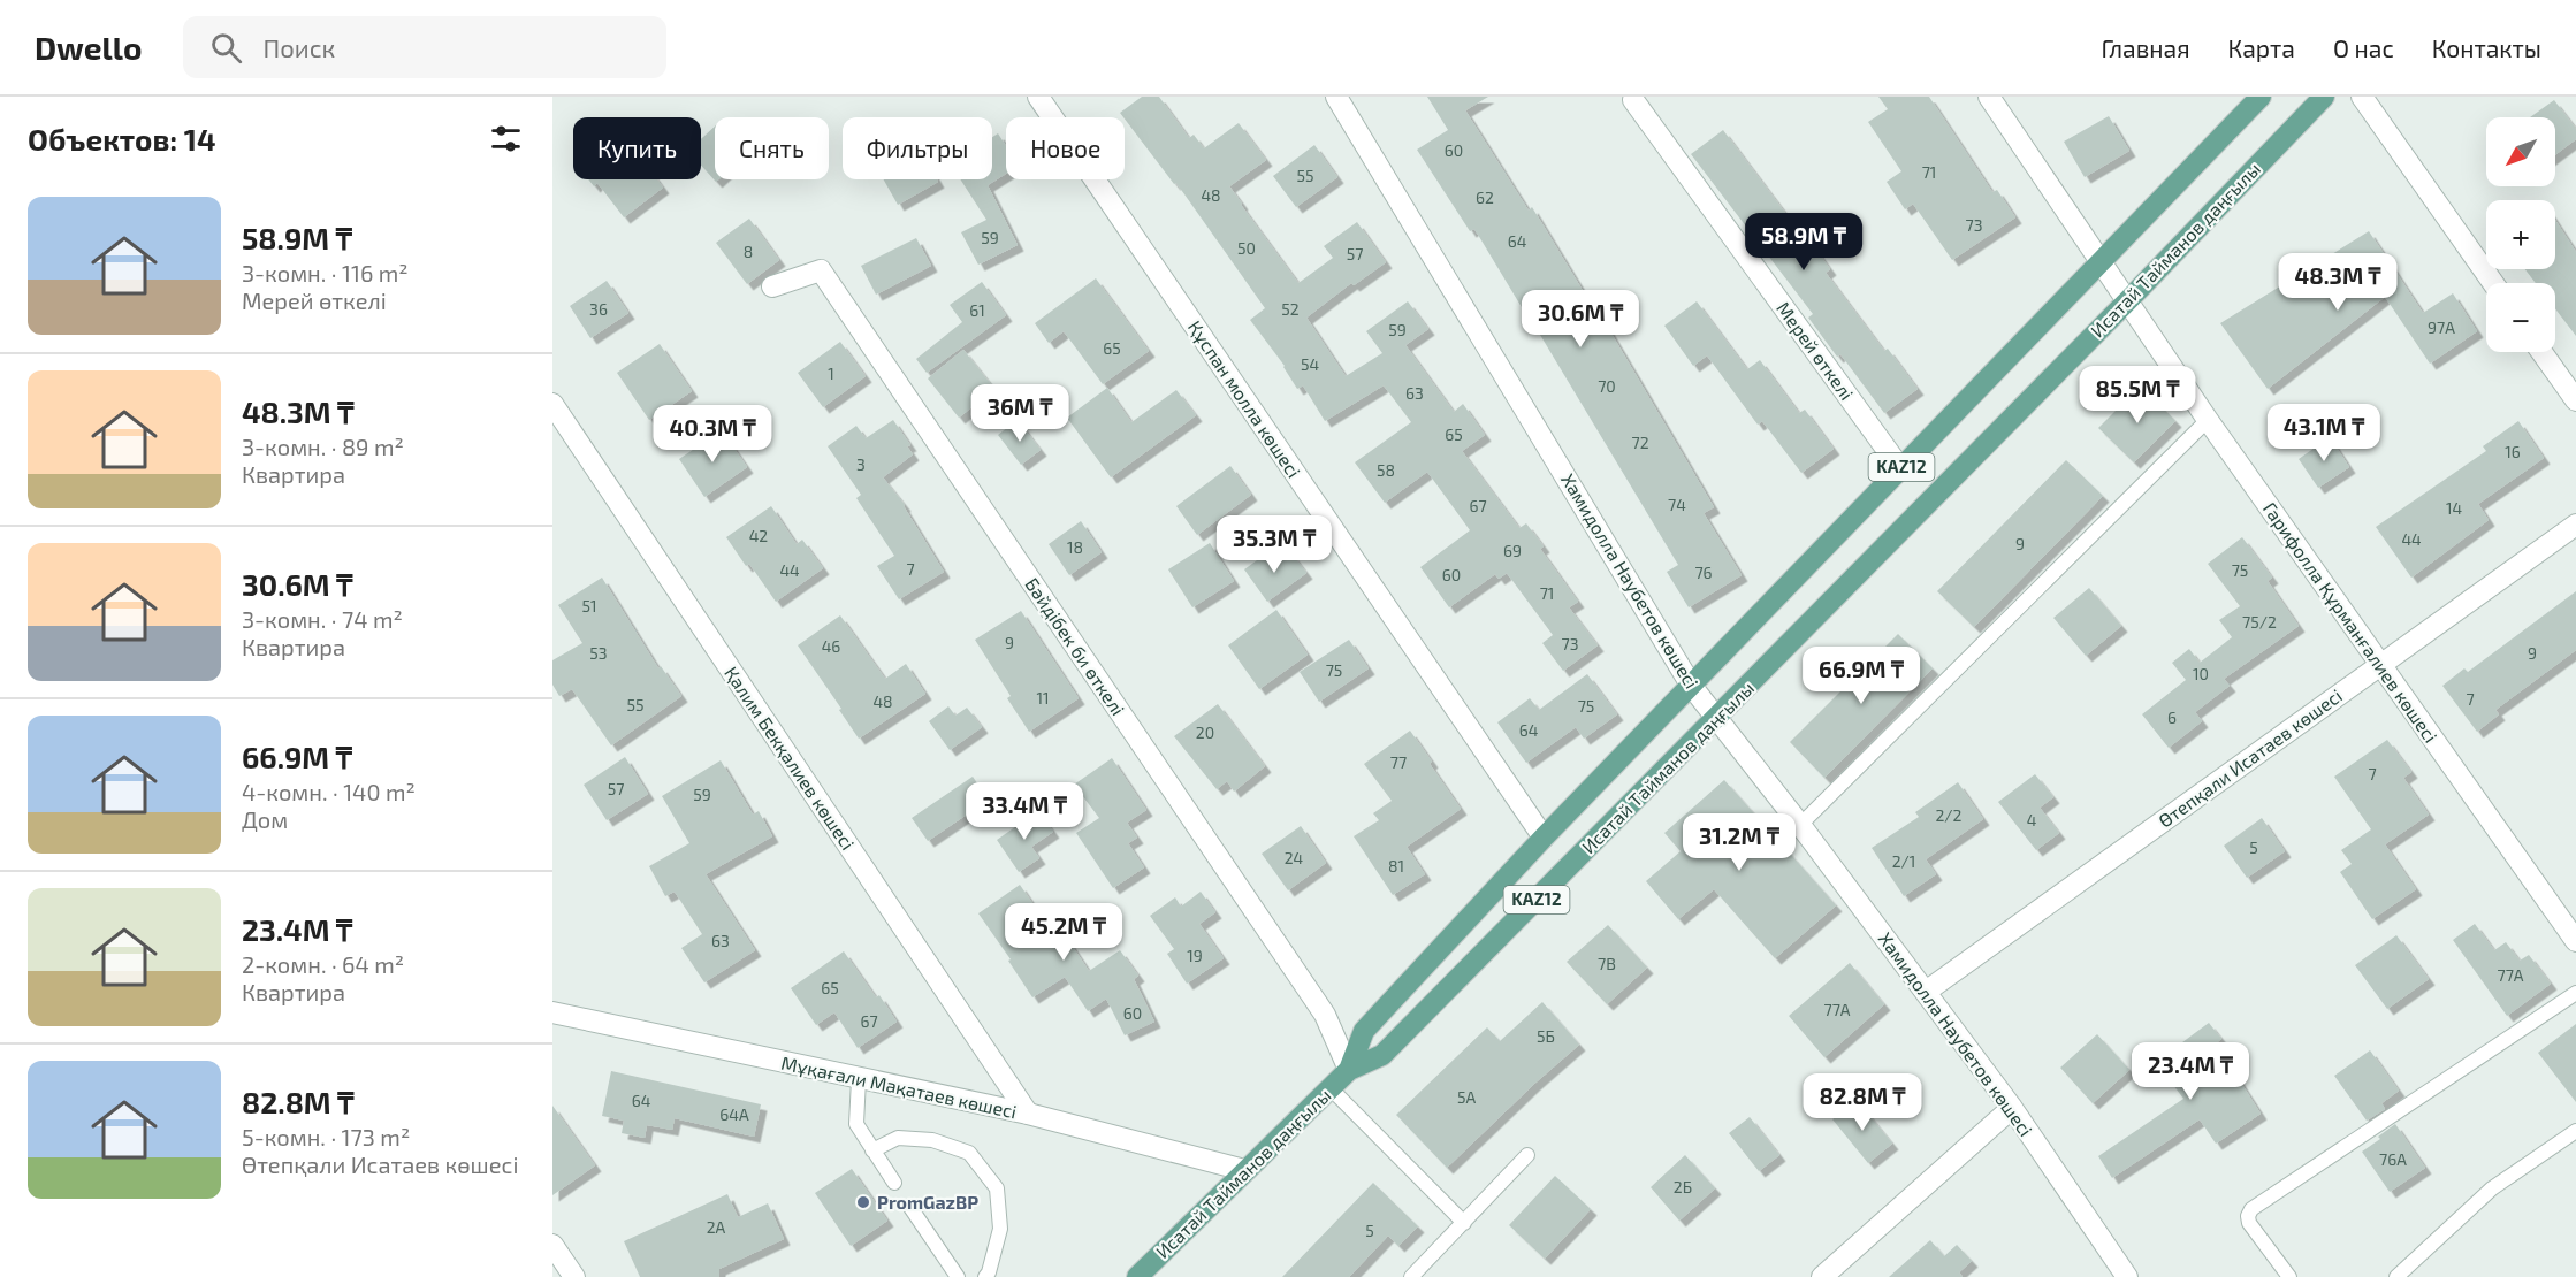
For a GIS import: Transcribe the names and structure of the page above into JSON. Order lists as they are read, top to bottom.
{
  "streets": {
    "main road": ["Исатай Тайманов даңғылы", "KAZ12"],
    "street": [
      "Мерей өткелі",
      "Құспан молла көшесі",
      "Хамидолла Наубетов көшесі",
      "Гарифолла Құрманғалиев көшесі",
      "Бәйдібек би өткелі",
      "Қалим Бекқалиев көшесі",
      "Өтепқали Исатаев көшесі",
      "Мұқағали Мақатаев көшесі"
    ]
  },
  "crossings": [
    ["Исатай Тайманов даңғылы", "Мерей өткелі"],
    ["Исатай Тайманов даңғылы", "Құспан молла көшесі"],
    ["Исатай Тайманов даңғылы", "Хамидолла Наубетов көшесі"],
    ["Исатай Тайманов даңғылы", "Гарифолла Құрманғалиев көшесі"],
    ["Исатай Тайманов даңғылы", "Бәйдібек би өткелі"],
    ["Исатай Тайманов даңғылы", "Мұқағали Мақатаев көшесі"],
    ["Хамидолла Наубетов көшесі", "Өтепқали Исатаев көшесі"],
    ["Гарифолла Құрманғалиев көшесі", "Өтепқали Исатаев көшесі"],
    ["Қалим Бекқалиев көшесі", "Мұқағали Мақатаев көшесі"]
  ],
  "places": ["PromGazBP"],
  "house_numbers": [
    "60",
    "71",
    "55",
    "48",
    "62",
    "73",
    "59",
    "64",
    "50",
    "8",
    "57",
    "36",
    "52",
    "61",
    "97А",
    "59",
    "65",
    "54",
    "1",
    "70",
    "63",
    "65",
    "72",
    "16",
    "3",
    "58",
    "74",
    "67",
    "14",
    "42",
    "44",
    "9",
    "18",
    "69",
    "7",
    "44",
    "75",
    "76",
    "60",
    "71",
    "51",
    "75/2",
    "9",
    "73",
    "46",
    "53",
    "9",
    "75",
    "10",
    "11",
    "7",
    "48",
    "55",
    "75",
    "6",
    "64",
    "20",
    "77",
    "7",
    "57",
    "59",
    "2/2",
    "4",
    "5",
    "24",
    "2/1",
    "81",
    "63",
    "19",
    "7В",
    "77А",
    "65",
    "77А",
    "60",
    "67",
    "5Б",
    "5А",
    "64",
    "64А",
    "76А",
    "2Б",
    "2А",
    "5"
  ],
  "north": "bottom left",
  "page": {
    "header": "Dwello",
    "search": "Поиск",
    "nav": [
      "Главная",
      "Карта",
      "О нас",
      "Контакты"
    ],
    "heading": "Объектов: 14",
    "map_buttons": ["+", "−"],
    "chip": [
      "Купить",
      "Снять",
      "Фильтры",
      "Новое"
    ],
    "list": [
      {
        "name": "58.9M ₸",
        "note": "3-комн. · 116 m² · Мерей өткелі"
      },
      {
        "name": "48.3M ₸",
        "note": "3-комн. · 89 m² · Квартира"
      },
      {
        "name": "30.6M ₸",
        "note": "3-комн. · 74 m² · Квартира"
      },
      {
        "name": "66.9M ₸",
        "note": "4-комн. · 140 m² · Дом"
      },
      {
        "name": "23.4M ₸",
        "note": "2-комн. · 64 m² · Квартира"
      },
      {
        "name": "82.8M ₸",
        "note": "5-комн. · 173 m² · Өтепқали Исатаев көшесі"
      }
    ],
    "price": [
      "58.9M ₸",
      "48.3M ₸",
      "30.6M ₸",
      "85.5M ₸",
      "36M ₸",
      "43.1M ₸",
      "40.3M ₸",
      "35.3M ₸",
      "66.9M ₸",
      "33.4M ₸",
      "31.2M ₸",
      "45.2M ₸",
      "23.4M ₸",
      "82.8M ₸"
    ]
  }
}
